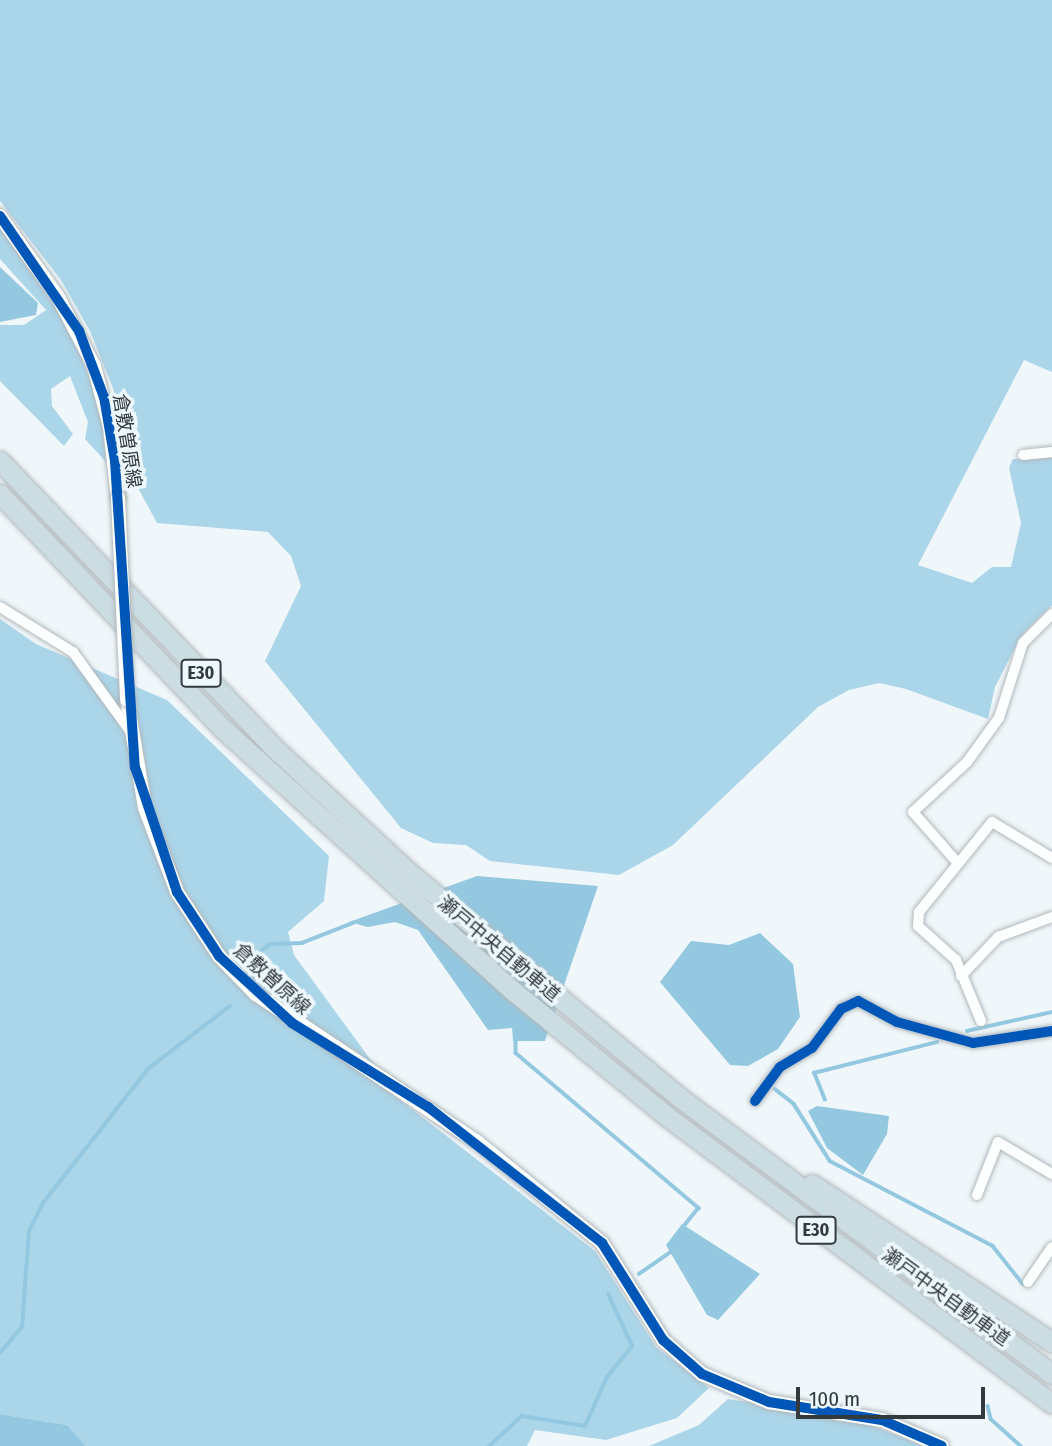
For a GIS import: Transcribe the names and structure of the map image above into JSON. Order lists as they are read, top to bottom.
{
  "streets": {
    "highway": ["E30", "瀬戸中央自動車道"],
    "street": ["倉敷曽原線"]
  },
  "scale_bar": "100 m"
}
